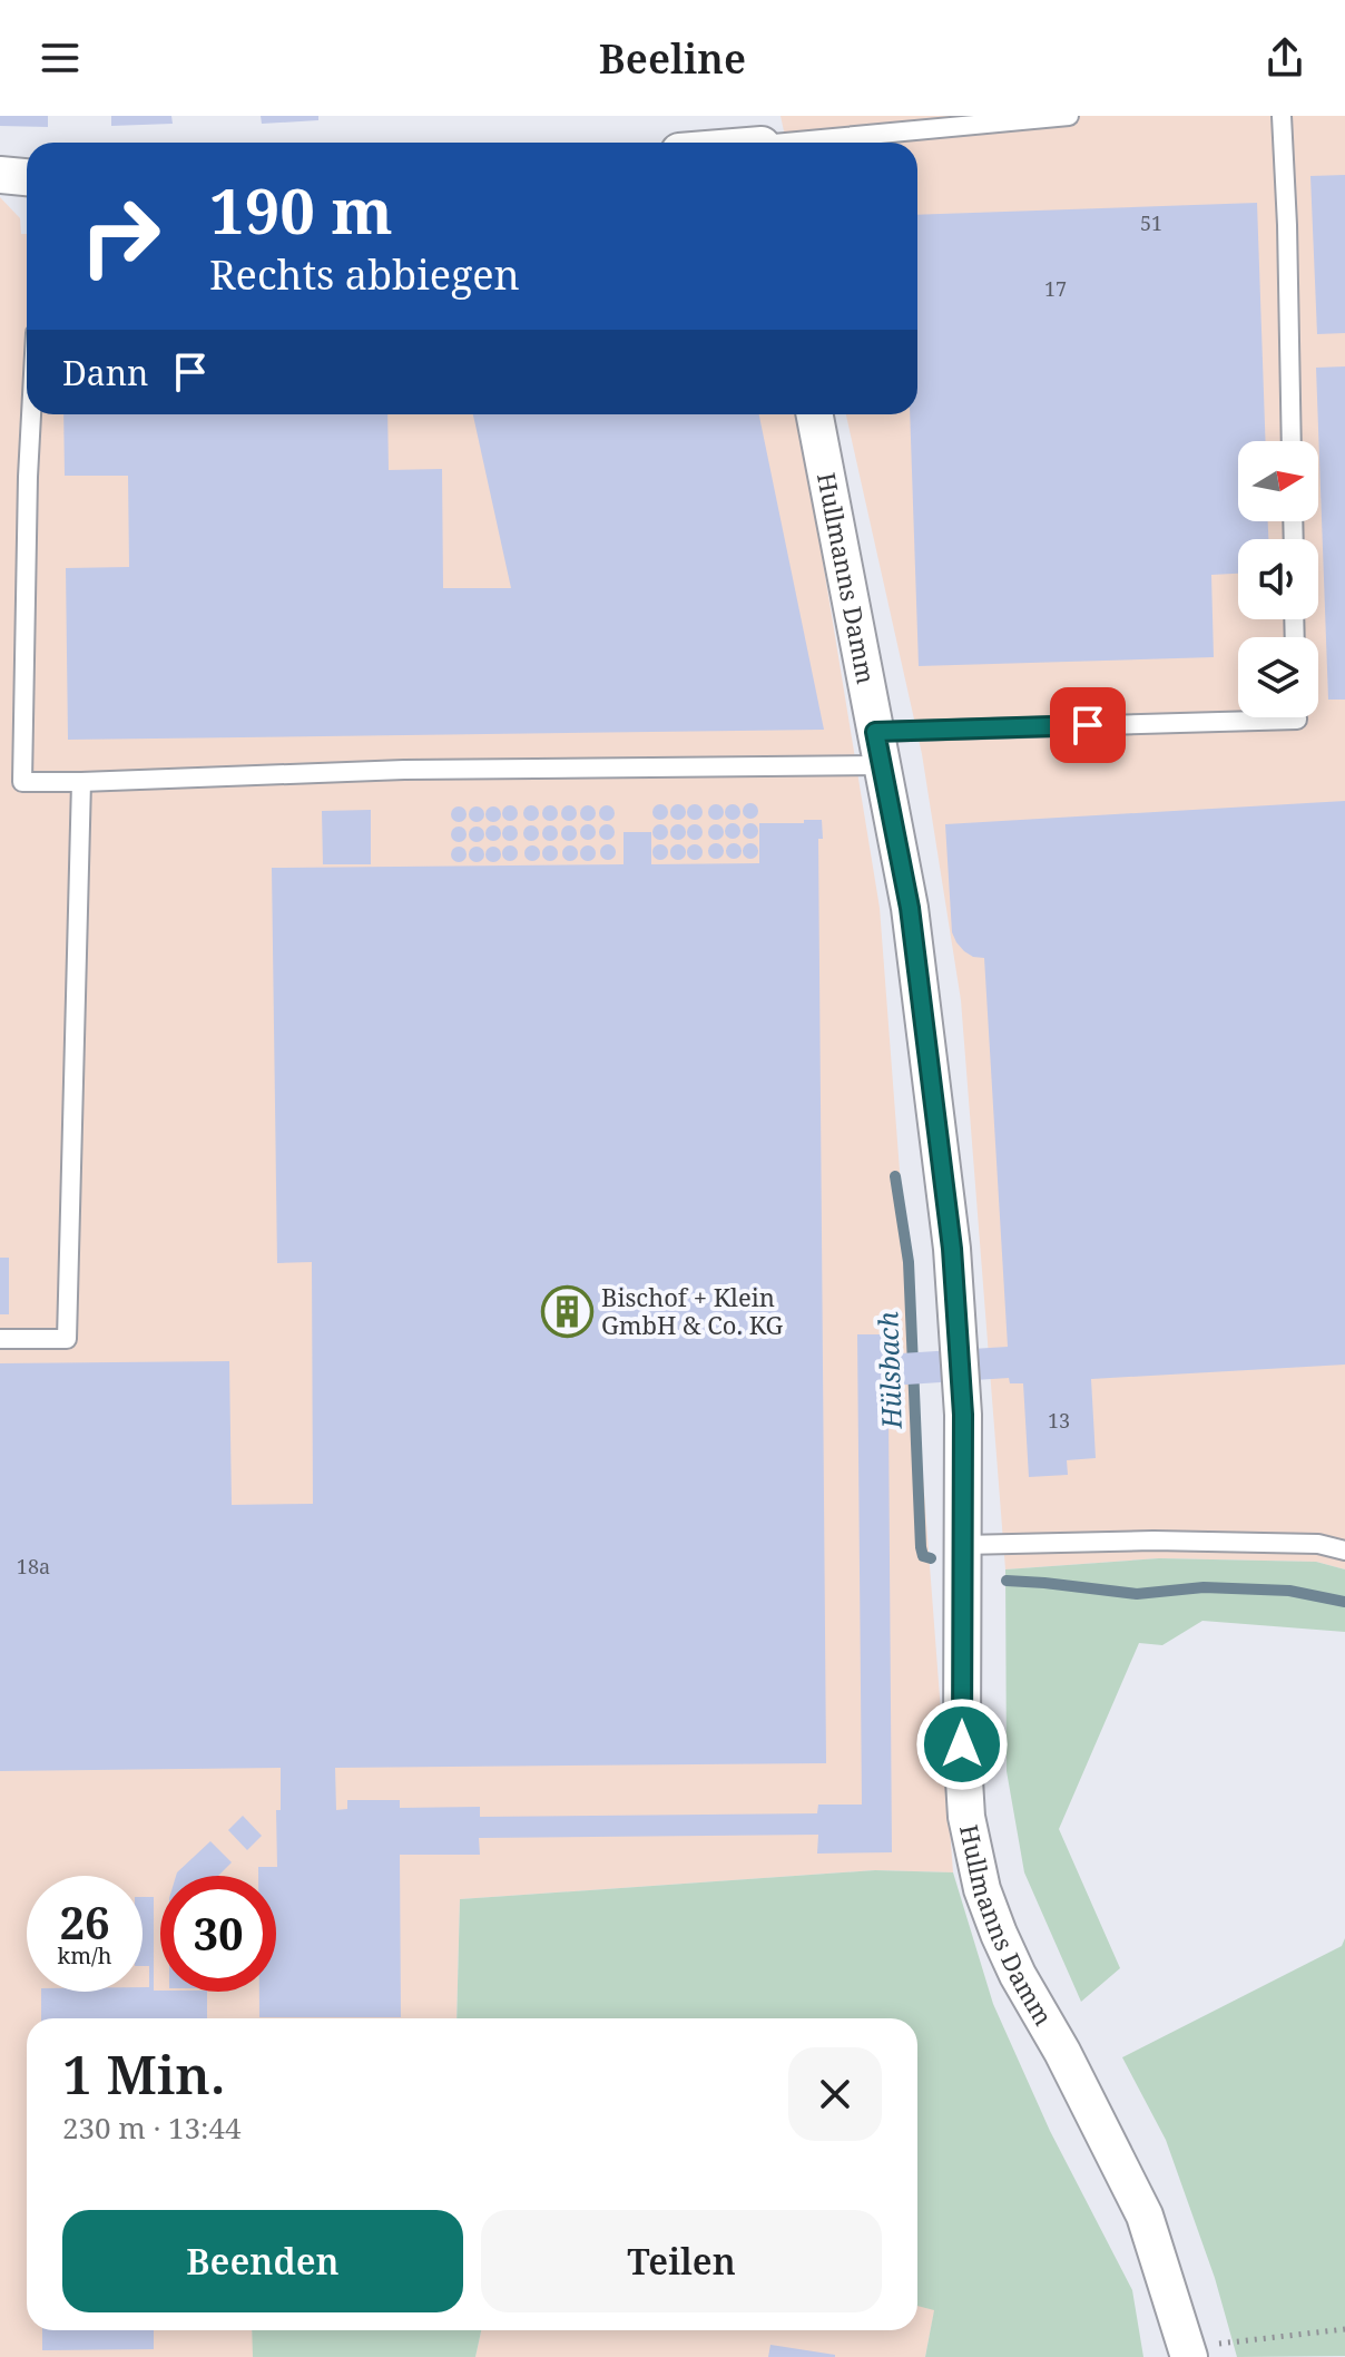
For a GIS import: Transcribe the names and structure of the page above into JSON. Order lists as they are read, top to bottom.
{
  "streets": {
    "street": ["Hullmanns Damm"]
  },
  "water": ["Hülsbach"],
  "places": {
    "building": ["Bischof + Klein GmbH & Co. KG"]
  },
  "house_numbers": [
    "51",
    "17",
    "13",
    "18a"
  ],
  "north": "right",
  "page": {
    "header": "Beeline",
    "turn": ["190 m", "Rechts abbiegen"],
    "then": "Dann",
    "speed": "26 km/h",
    "limit": "30",
    "heading": ["1 Min.", "230 m · 13:44"],
    "buttons": ["Beenden", "Teilen"]
  }
}
